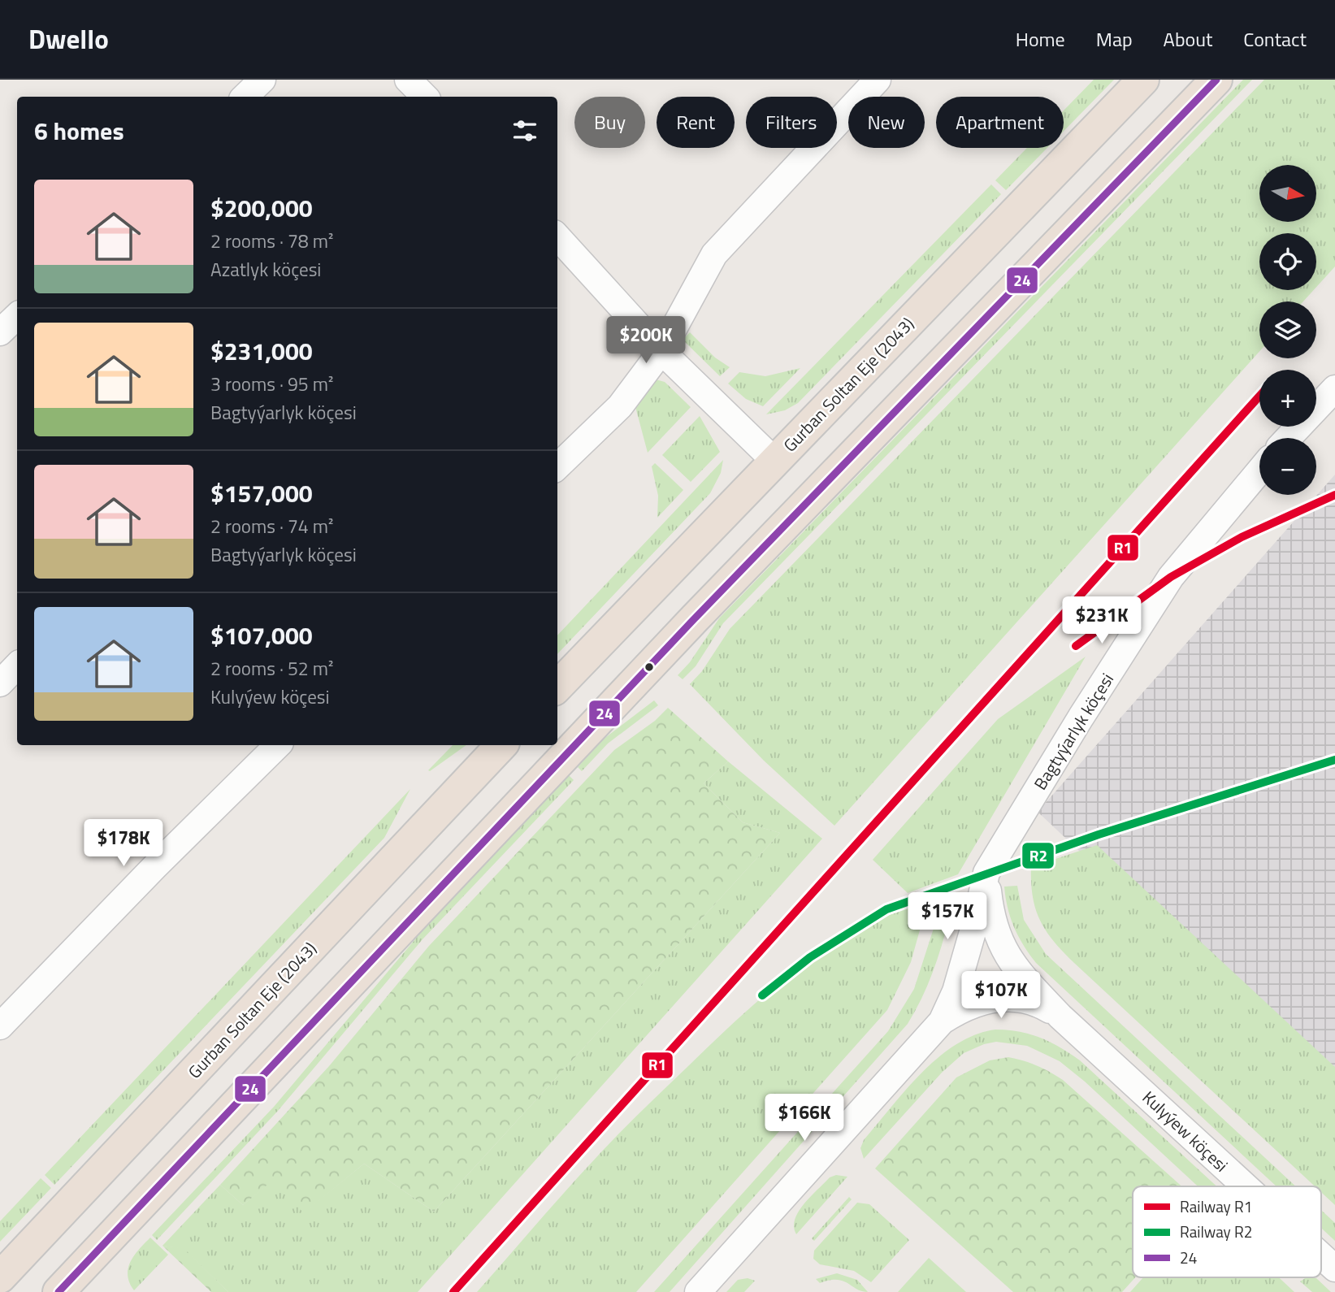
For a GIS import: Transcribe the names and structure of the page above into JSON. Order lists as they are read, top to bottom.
{
  "streets": {
    "highway": ["Gurban Soltan Eje (2043)"],
    "street": ["Bagtyýarlyk köçesi", "Kulyýew köçesi"]
  },
  "lines": ["transit line 24", "rail line R1", "rail line R2"],
  "legend": ["Railway R1", "Railway R2", "24"],
  "north": "right",
  "page": {
    "header": "Dwello",
    "nav": [
      "Home",
      "Map",
      "About",
      "Contact"
    ],
    "chip": [
      "Buy",
      "Rent",
      "Filters",
      "New",
      "Apartment"
    ],
    "heading": "6 homes",
    "map_buttons": ["+", "−"],
    "list": [
      {
        "name": "$200,000",
        "note": "2 rooms · 78 m² · Azatlyk köçesi"
      },
      {
        "name": "$231,000",
        "note": "3 rooms · 95 m² · Bagtyýarlyk köçesi"
      },
      {
        "name": "$157,000",
        "note": "2 rooms · 74 m² · Bagtyýarlyk köçesi"
      },
      {
        "name": "$107,000",
        "note": "2 rooms · 52 m² · Kulyýew köçesi"
      }
    ],
    "price": [
      "$200K",
      "$231K",
      "$178K",
      "$157K",
      "$107K",
      "$166K"
    ]
  }
}
